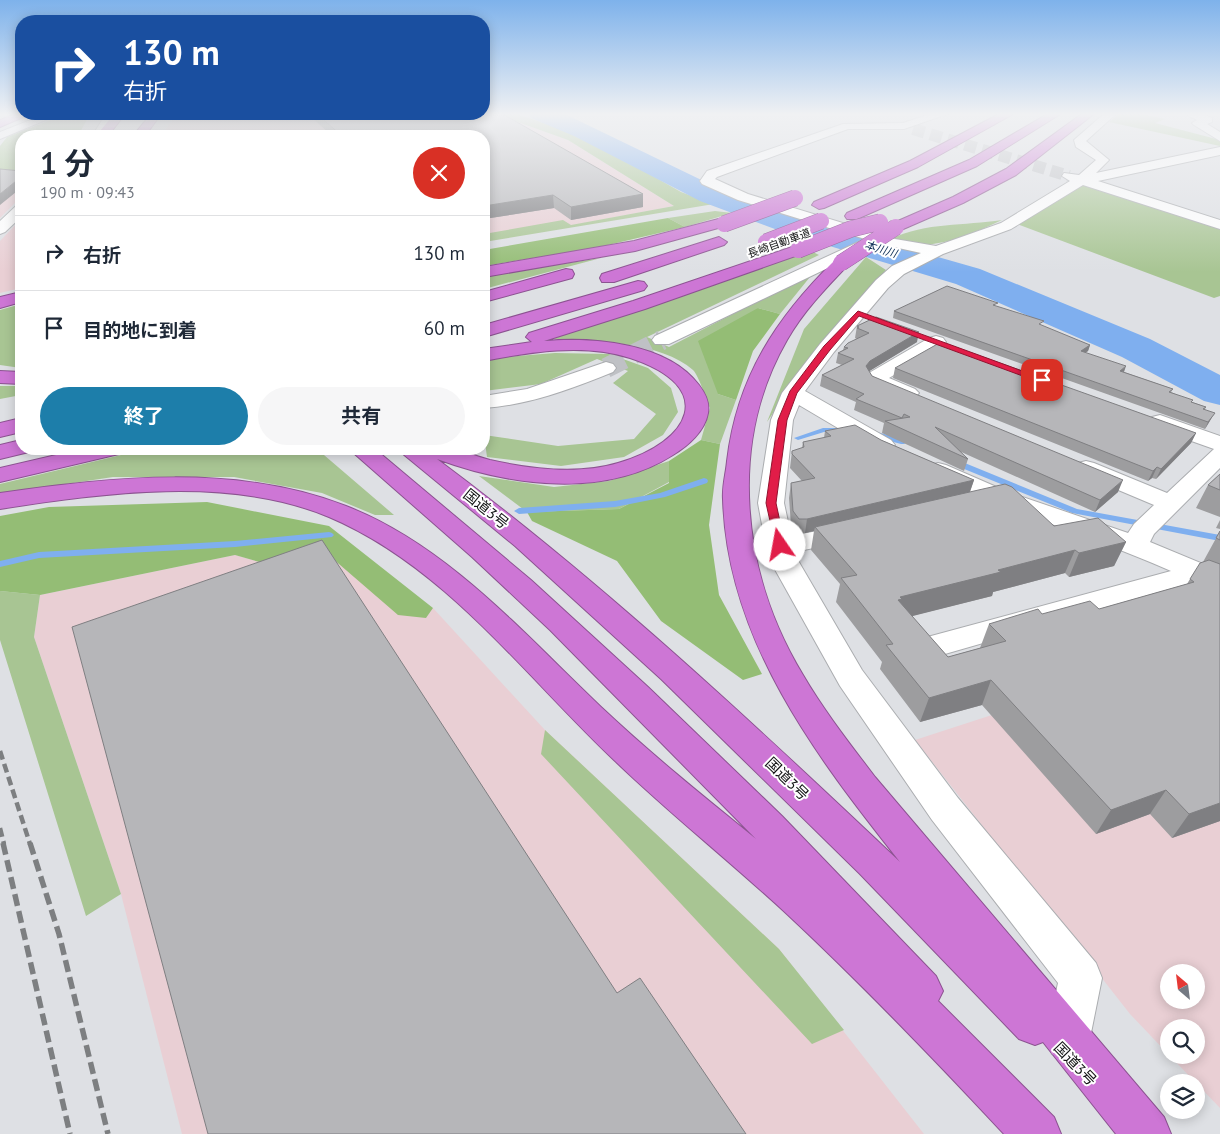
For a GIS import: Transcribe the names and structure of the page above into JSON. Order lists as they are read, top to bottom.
{
  "streets": {
    "highway": ["長崎自動車道", "国道3号"]
  },
  "water": ["本川川"],
  "north": "top left",
  "page": {
    "turn": ["130 m", "右折"],
    "heading": ["1 分", "190 m · 09:43"],
    "list": [
      {
        "name": "右折",
        "value": "130 m"
      },
      {
        "name": "目的地に到着",
        "value": "60 m"
      }
    ],
    "buttons": ["終了", "共有"]
  }
}
